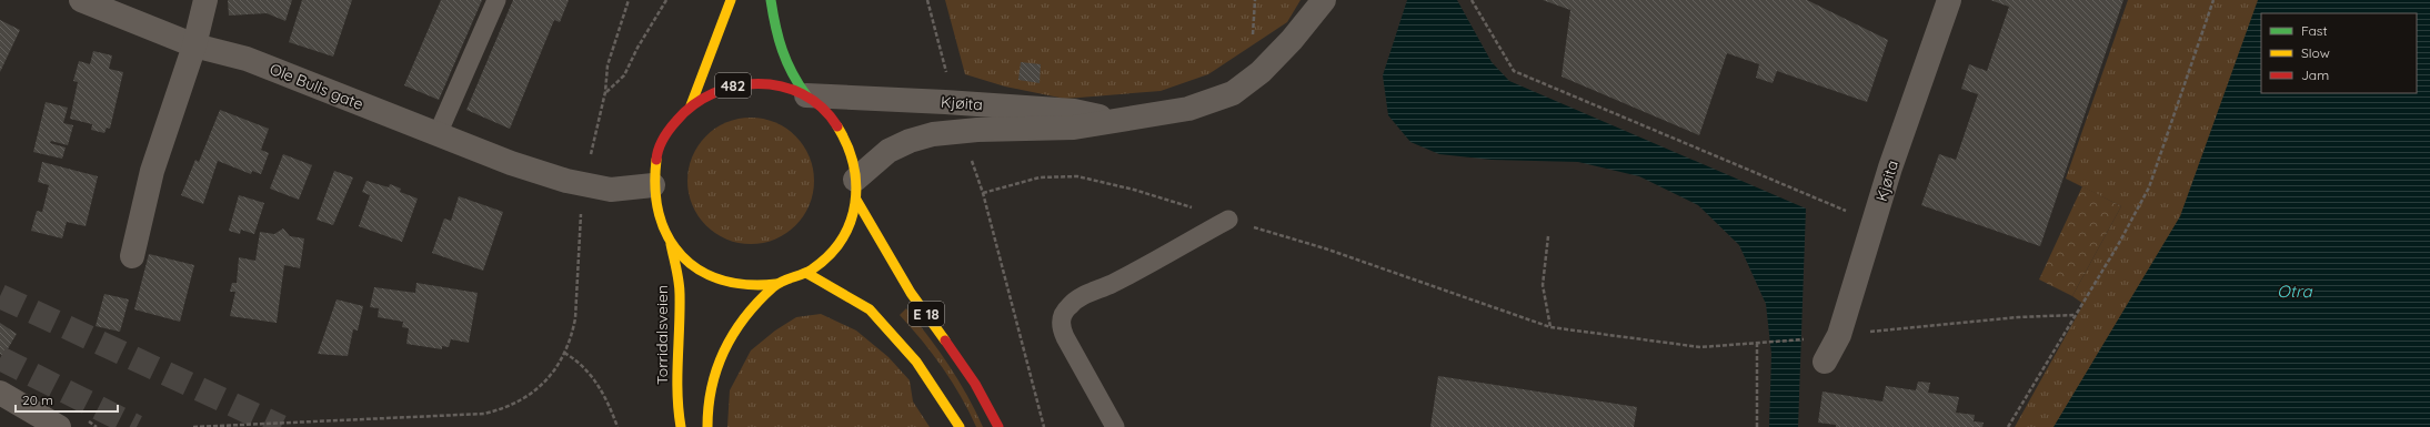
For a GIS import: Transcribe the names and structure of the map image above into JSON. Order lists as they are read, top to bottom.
{
  "streets": {
    "main road": ["482", "E 18", "Torridalsveien"],
    "street": ["Ole Bulls gate", "Kjøita"]
  },
  "crossings": [
    ["482", "Ole Bulls gate"],
    ["482", "Kjøita"],
    ["482", "E 18"],
    ["482", "Torridalsveien"],
    ["Kjøita", "E 18"]
  ],
  "water": ["Otra"],
  "legend": ["Fast", "Slow", "Jam"],
  "scale_bar": "20 m"
}
